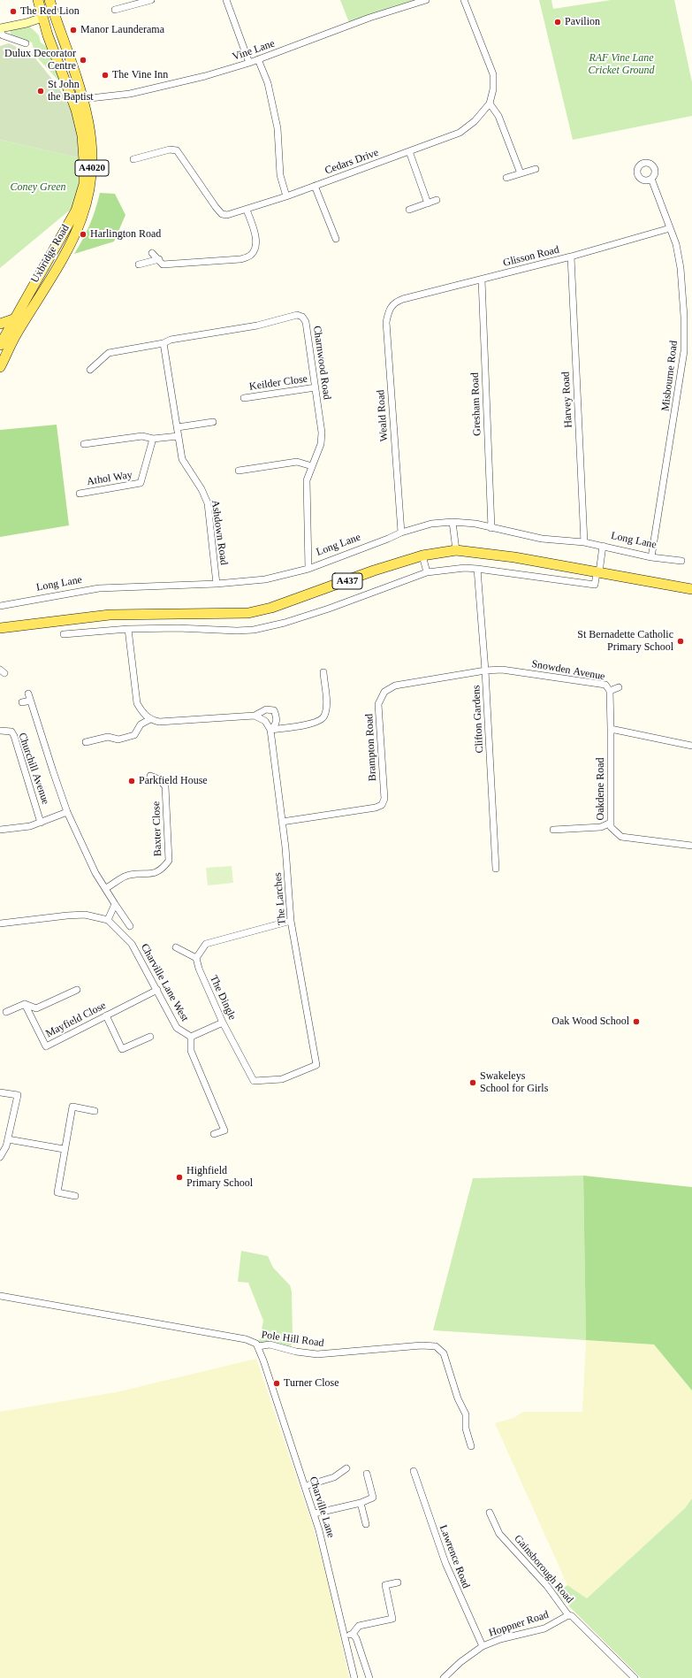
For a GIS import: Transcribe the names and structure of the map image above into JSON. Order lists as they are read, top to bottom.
{
  "streets": {
    "main road": ["A4020", "Uxbridge Road", "A437"],
    "street": [
      "Vine Lane",
      "Cedars Drive",
      "Glisson Road",
      "Charnwood Road",
      "Misbourne Road",
      "Keilder Close",
      "Harvey Road",
      "Gresham Road",
      "Weald Road",
      "Athol Way",
      "Ashdown Road",
      "Long Lane",
      "Snowden Avenue",
      "Clifton Gardens",
      "Brampton Road",
      "Churchill Avenue",
      "Oakdene Road",
      "Baxter Close",
      "The Larches",
      "Charville Lane West",
      "The Dingle",
      "Mayfield Close",
      "Pole Hill Road",
      "Charville Lane",
      "Lawrence Road",
      "Gainsborough Road",
      "Hoppner Road"
    ]
  },
  "crossings": [
    ["Vine Lane", "Uxbridge Road"],
    ["Glisson Road", "Misbourne Road"],
    ["Glisson Road", "Harvey Road"],
    ["Glisson Road", "Gresham Road"],
    ["Glisson Road", "Weald Road"],
    ["Charnwood Road", "Keilder Close"],
    ["Charnwood Road", "Ashdown Road"],
    ["Charnwood Road", "Long Lane"],
    ["Misbourne Road", "Long Lane"],
    ["Harvey Road", "Long Lane"],
    ["Gresham Road", "Long Lane"],
    ["Weald Road", "Long Lane"],
    ["Ashdown Road", "Long Lane"],
    ["Snowden Avenue", "Clifton Gardens"],
    ["Snowden Avenue", "Brampton Road"],
    ["Snowden Avenue", "Oakdene Road"],
    ["Clifton Gardens", "Brampton Road"],
    ["Brampton Road", "The Larches"],
    ["The Larches", "The Dingle"],
    ["Charville Lane West", "Mayfield Close"],
    ["Pole Hill Road", "Charville Lane"],
    ["Lawrence Road", "Hoppner Road"],
    ["Gainsborough Road", "Hoppner Road"]
  ],
  "parks": ["RAF Vine Lane Cricket Ground", "Coney Green"],
  "places": [
    "The Red Lion",
    "Pavilion",
    "Manor Launderama",
    "Dulux Decorator Centre",
    "The Vine Inn",
    "St John the Baptist",
    "Harlington Road",
    "St Bernadette Catholic Primary School",
    "Parkfield House",
    "Oak Wood School",
    "Swakeleys School for Girls",
    "Highfield Primary School",
    "Turner Close"
  ]
}
